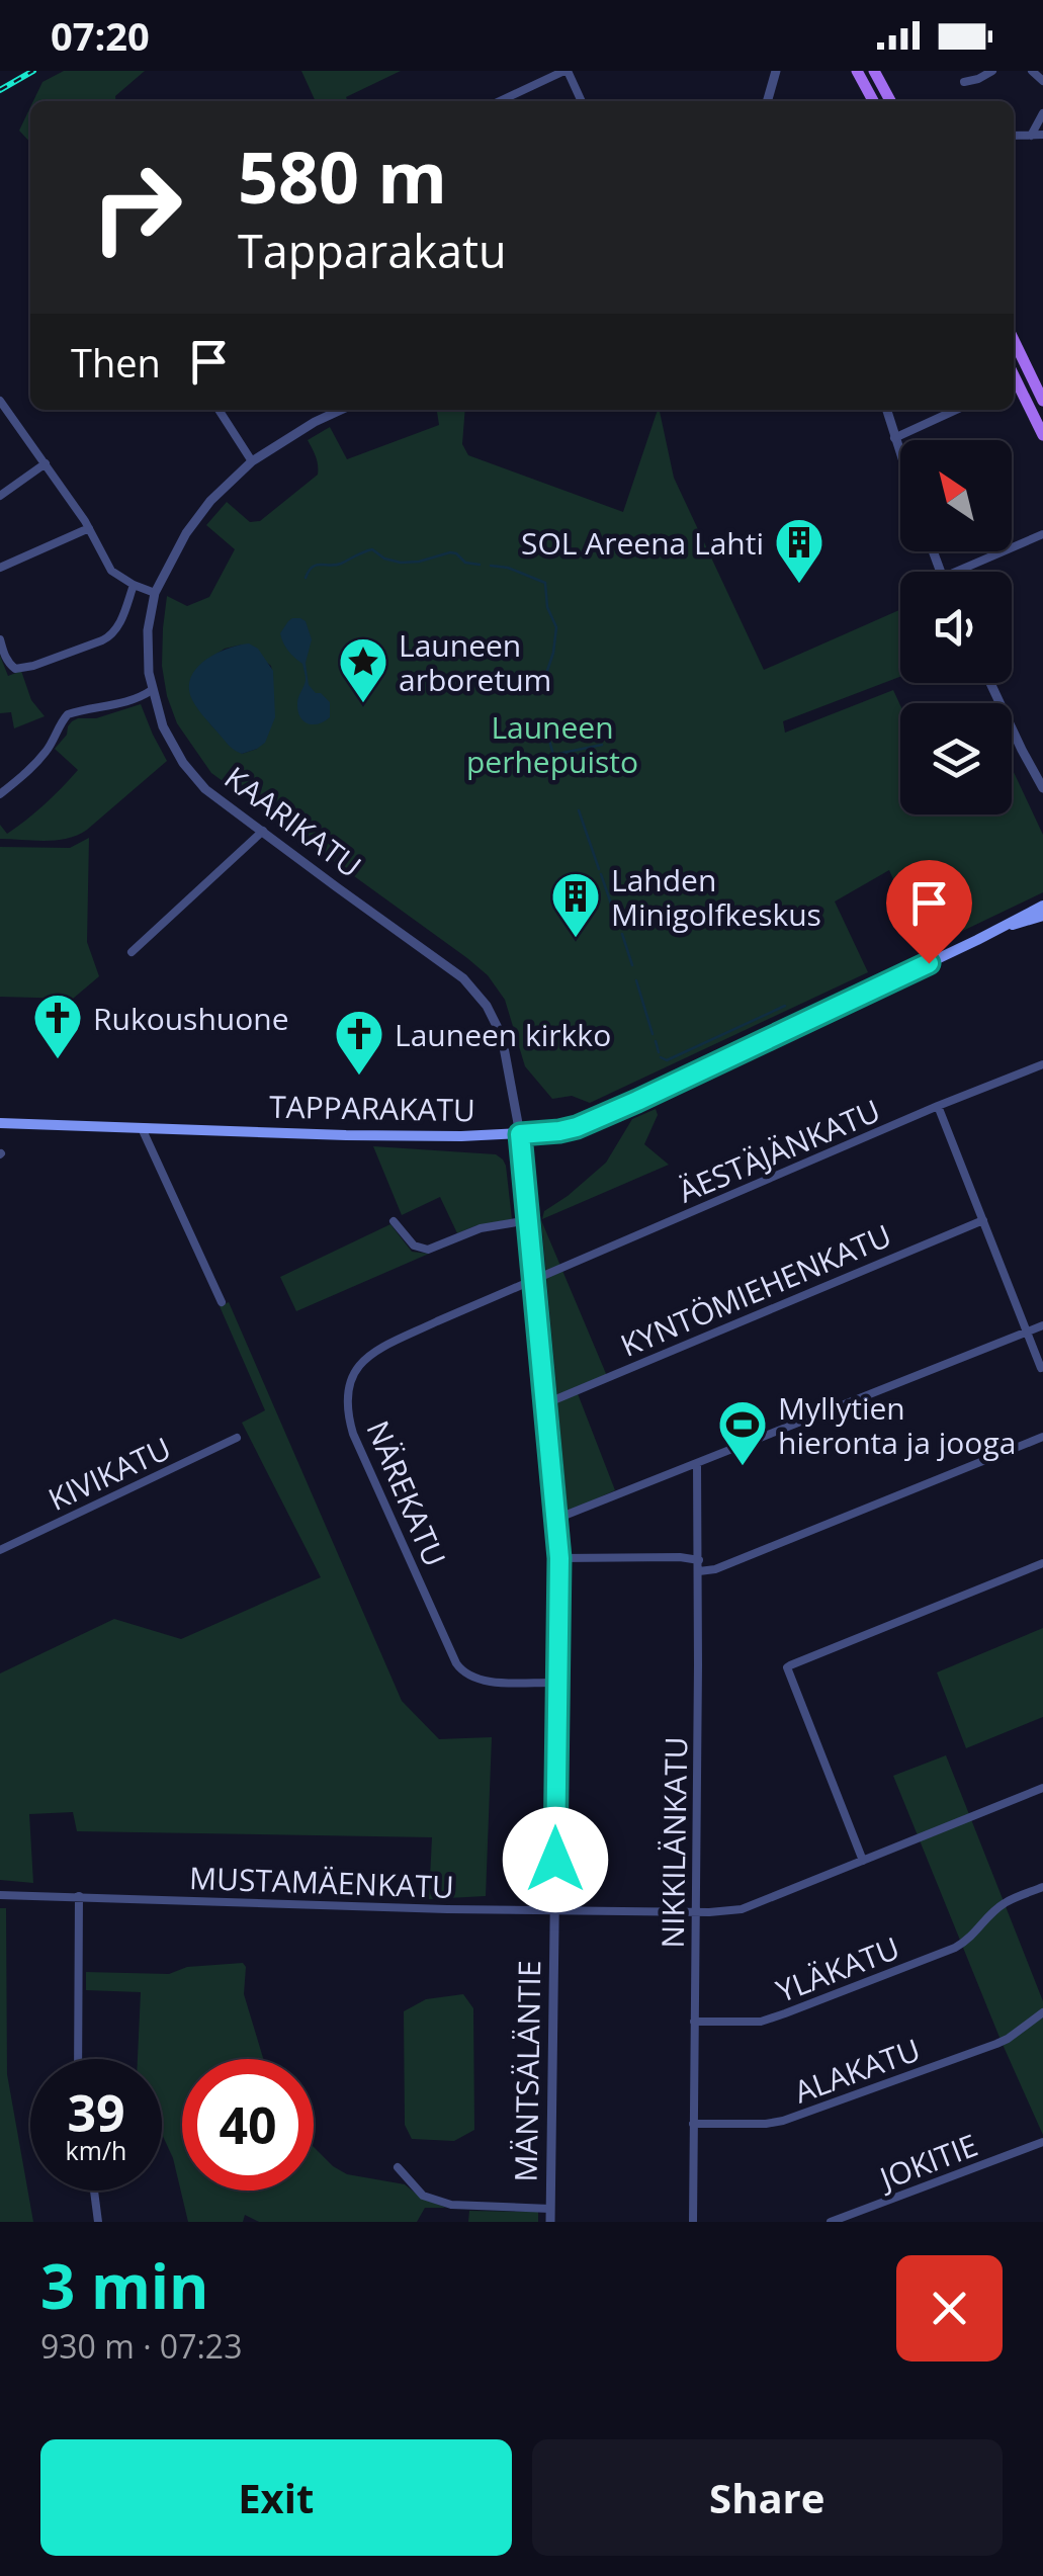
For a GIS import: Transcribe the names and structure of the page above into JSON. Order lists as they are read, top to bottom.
{
  "streets": {
    "main road": ["TAPPARAKATU"],
    "street": [
      "KAARIKATU",
      "ÄESTÄJÄNKATU",
      "KYNTÖMIEHENKATU",
      "KIVIKATU",
      "NÄREKATU",
      "NIKKILÄNKATU",
      "MUSTAMÄENKATU",
      "YLÄKATU",
      "ALAKATU",
      "MÄNTSÄLÄNTIE",
      "JOKITIE"
    ]
  },
  "crossings": [
    ["KAARIKATU", "TAPPARAKATU"],
    ["KAARIKATU", "MÄNTSÄLÄNTIE"],
    ["TAPPARAKATU", "MÄNTSÄLÄNTIE"],
    ["ÄESTÄJÄNKATU", "NÄREKATU"],
    ["ÄESTÄJÄNKATU", "MÄNTSÄLÄNTIE"],
    ["KYNTÖMIEHENKATU", "MÄNTSÄLÄNTIE"],
    ["NÄREKATU", "MÄNTSÄLÄNTIE"],
    ["NIKKILÄNKATU", "MUSTAMÄENKATU"],
    ["NIKKILÄNKATU", "YLÄKATU"],
    ["NIKKILÄNKATU", "ALAKATU"],
    ["MUSTAMÄENKATU", "MÄNTSÄLÄNTIE"]
  ],
  "parks": ["Launeen perhepuisto"],
  "places": {
    "building": ["SOL Areena Lahti", "Lahden Minigolfkeskus"],
    "place": ["Launeen arboretum"],
    "church": ["Rukoushuone", "Launeen kirkko"],
    "sports": ["Myllytien hieronta ja jooga"]
  },
  "north": "top left",
  "page": {
    "status": "07:20",
    "turn": ["580 m", "Tapparakatu"],
    "then": "Then",
    "speed": "39 km/h",
    "limit": "40",
    "heading": ["3 min", "930 m · 07:23"],
    "buttons": ["Exit", "Share"]
  }
}
